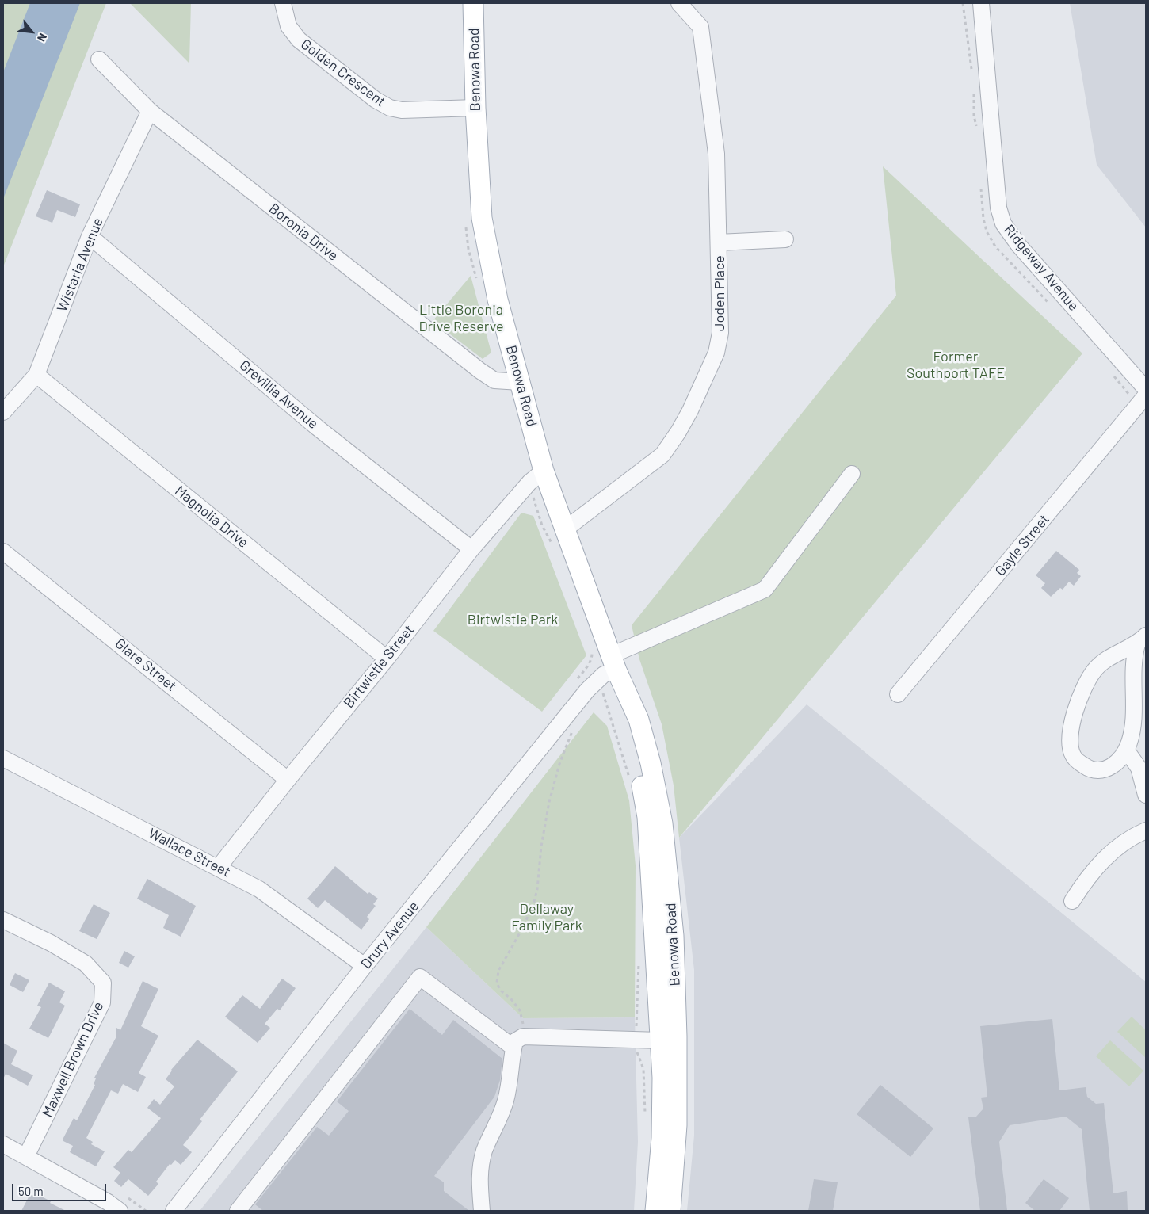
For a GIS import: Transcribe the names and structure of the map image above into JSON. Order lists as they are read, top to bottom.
{
  "streets": {
    "main road": ["Benowa Road"],
    "street": [
      "Golden Crescent",
      "Boronia Drive",
      "Wistaria Avenue",
      "Ridgeway Avenue",
      "Joden Place",
      "Grevillia Avenue",
      "Magnolia Drive",
      "Gayle Street",
      "Glare Street",
      "Birtwistle Street",
      "Wallace Street",
      "Drury Avenue",
      "Maxwell Brown Drive"
    ]
  },
  "crossings": [
    ["Benowa Road", "Golden Crescent"],
    ["Benowa Road", "Boronia Drive"],
    ["Benowa Road", "Joden Place"],
    ["Benowa Road", "Birtwistle Street"],
    ["Benowa Road", "Drury Avenue"],
    ["Boronia Drive", "Wistaria Avenue"],
    ["Wistaria Avenue", "Grevillia Avenue"],
    ["Wistaria Avenue", "Magnolia Drive"],
    ["Grevillia Avenue", "Birtwistle Street"],
    ["Magnolia Drive", "Birtwistle Street"],
    ["Glare Street", "Birtwistle Street"],
    ["Birtwistle Street", "Wallace Street"],
    ["Wallace Street", "Drury Avenue"]
  ],
  "parks": [
    "Little Boronia Drive Reserve",
    "Former Southport TAFE",
    "Birtwistle Park",
    "Dellaway Family Park"
  ],
  "scale_bar": "50 m",
  "north": "bottom right"
}
